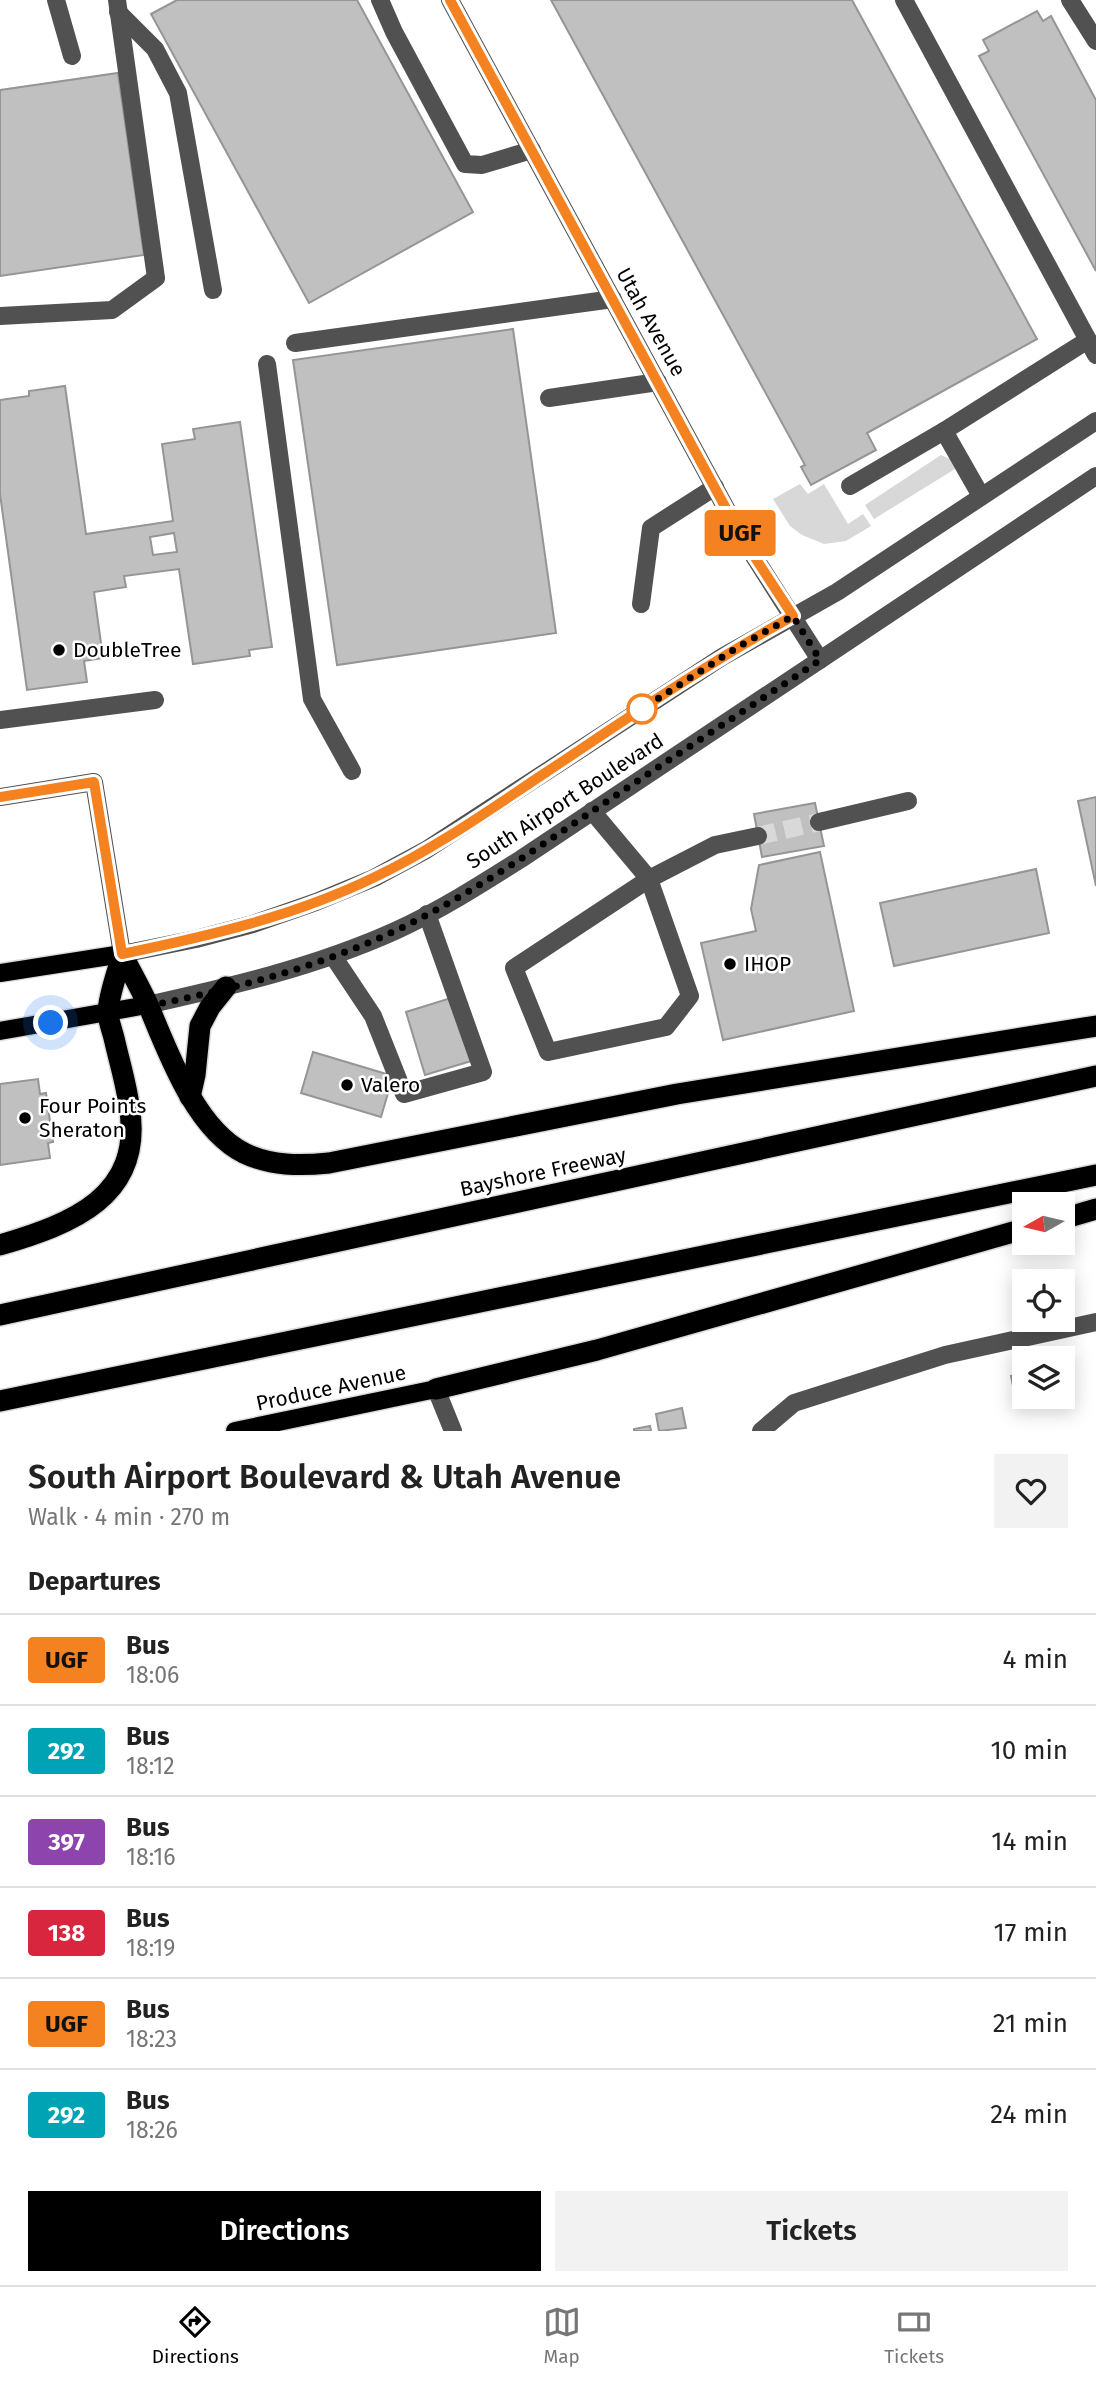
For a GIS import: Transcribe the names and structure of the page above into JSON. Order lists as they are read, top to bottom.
{
  "streets": {
    "highway": ["Bayshore Freeway"],
    "main road": ["South Airport Boulevard", "Produce Avenue"],
    "street": ["Utah Avenue"]
  },
  "crossings": [
    ["Utah Avenue", "South Airport Boulevard"]
  ],
  "places": [
    "DoubleTree",
    "IHOP",
    "Valero",
    "Four Points Sheraton"
  ],
  "lines": ["bus line UGF"],
  "north": "left",
  "page": {
    "on_map": "UGF",
    "heading": [
      ["South Airport Boulevard & Utah Avenue", "Walk · 4 min · 270 m"],
      "Departures"
    ],
    "list": [
      {
        "mark": "UGF",
        "name": "Bus",
        "note": "18:06",
        "value": "4 min"
      },
      {
        "mark": "292",
        "name": "Bus",
        "note": "18:12",
        "value": "10 min"
      },
      {
        "mark": "397",
        "name": "Bus",
        "note": "18:16",
        "value": "14 min"
      },
      {
        "mark": "138",
        "name": "Bus",
        "note": "18:19",
        "value": "17 min"
      },
      {
        "mark": "UGF",
        "name": "Bus",
        "note": "18:23",
        "value": "21 min"
      },
      {
        "mark": "292",
        "name": "Bus",
        "note": "18:26",
        "value": "24 min"
      }
    ],
    "buttons": ["Directions", "Tickets"],
    "tabs": ["Directions", "Map", "Tickets"]
  }
}
